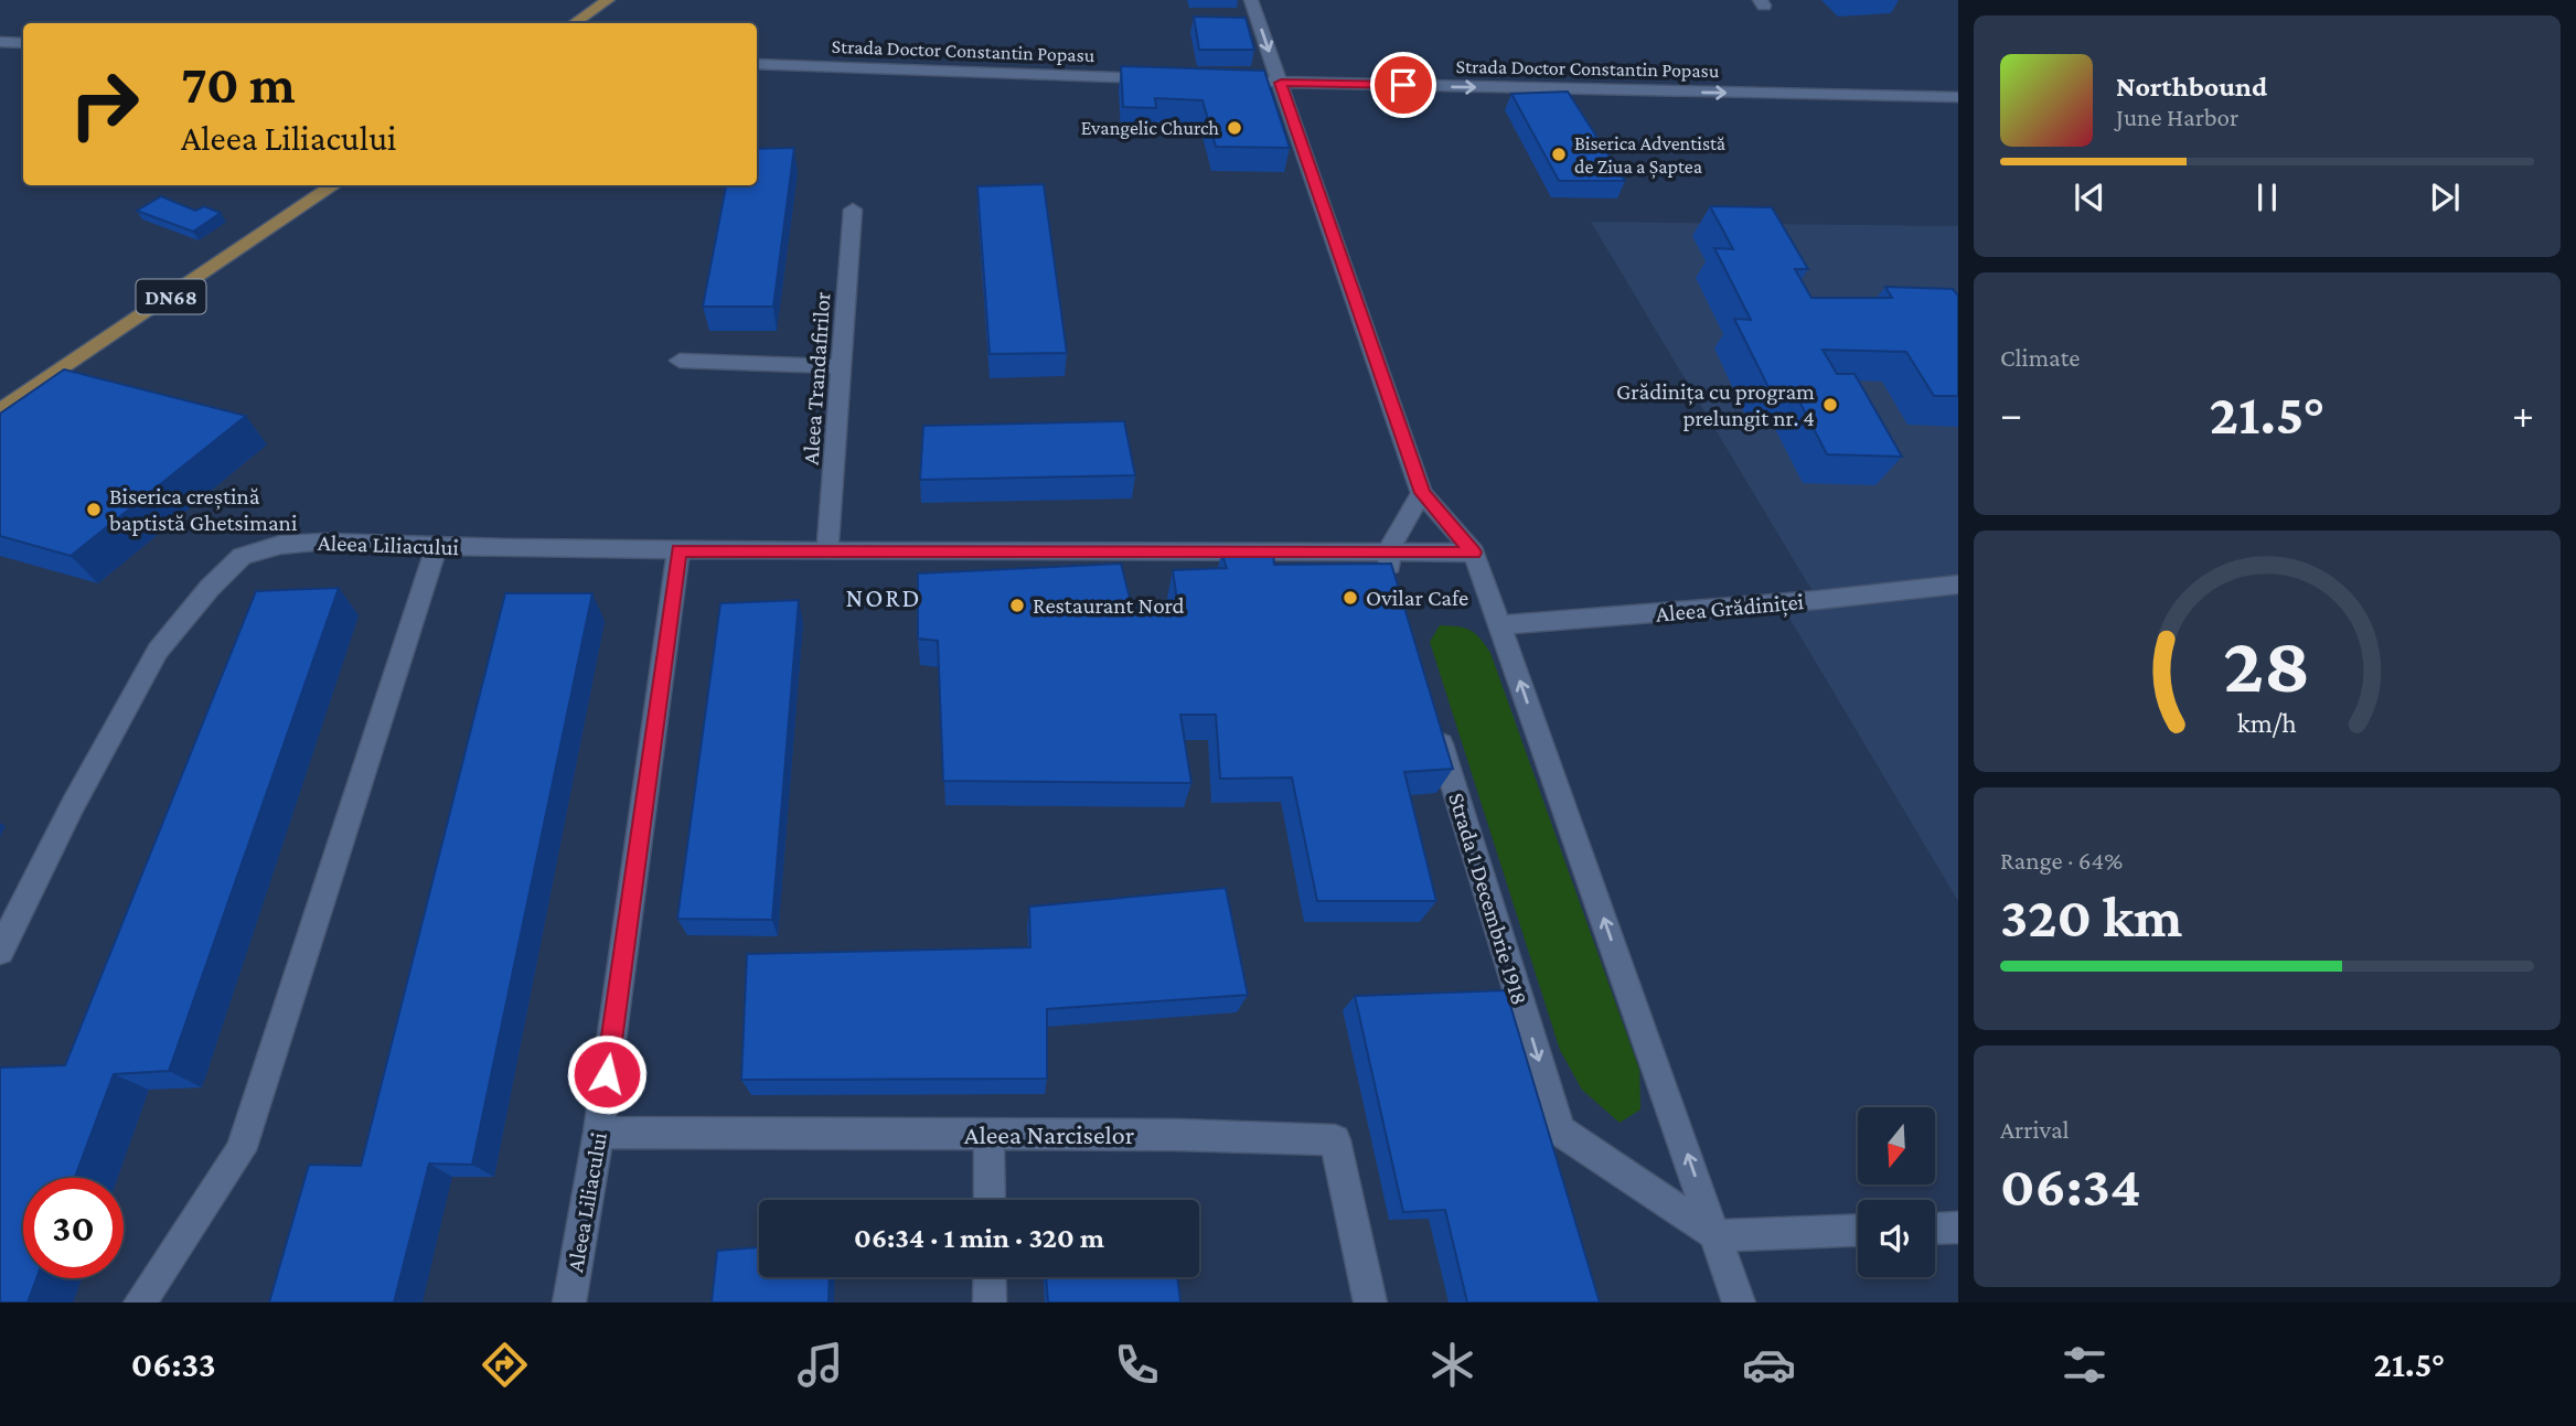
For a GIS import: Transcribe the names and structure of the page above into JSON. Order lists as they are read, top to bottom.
{
  "streets": {
    "main road": ["DN68"],
    "street": [
      "Strada Doctor Constantin Popasu",
      "Aleea Trandafirilor",
      "Aleea Liliacului",
      "Aleea Grădiniței",
      "Strada 1 Decembrie 1918",
      "Aleea Narciselor"
    ]
  },
  "crossings": [
    ["Aleea Trandafirilor", "Aleea Liliacului"],
    ["Aleea Liliacului", "Aleea Narciselor"]
  ],
  "one_way": ["Strada Doctor Constantin Popasu"],
  "districts": ["NORD"],
  "places": [
    "Evangelic Church",
    "Biserica Adventistă de Ziua a Șaptea",
    "Grădinița cu program prelungit nr. 4",
    "Biserica creștină baptistă Ghetsimani",
    "Ovilar Cafe",
    "Restaurant Nord"
  ],
  "north": "bottom",
  "page": {
    "turn": ["70 m", "Aleea Liliacului"],
    "song": ["Northbound", "June Harbor"],
    "tile": [
      "Climate",
      ["Range · 64%", "320 km"],
      ["Arrival", "06:34"]
    ],
    "heat": ["−", "21.5°", "+"],
    "limit": "30",
    "trip": "06:34 · 1 min · 320 m",
    "tabs": ["06:33", "21.5°"],
    "gauge": ["28", "km/h"]
  }
}
